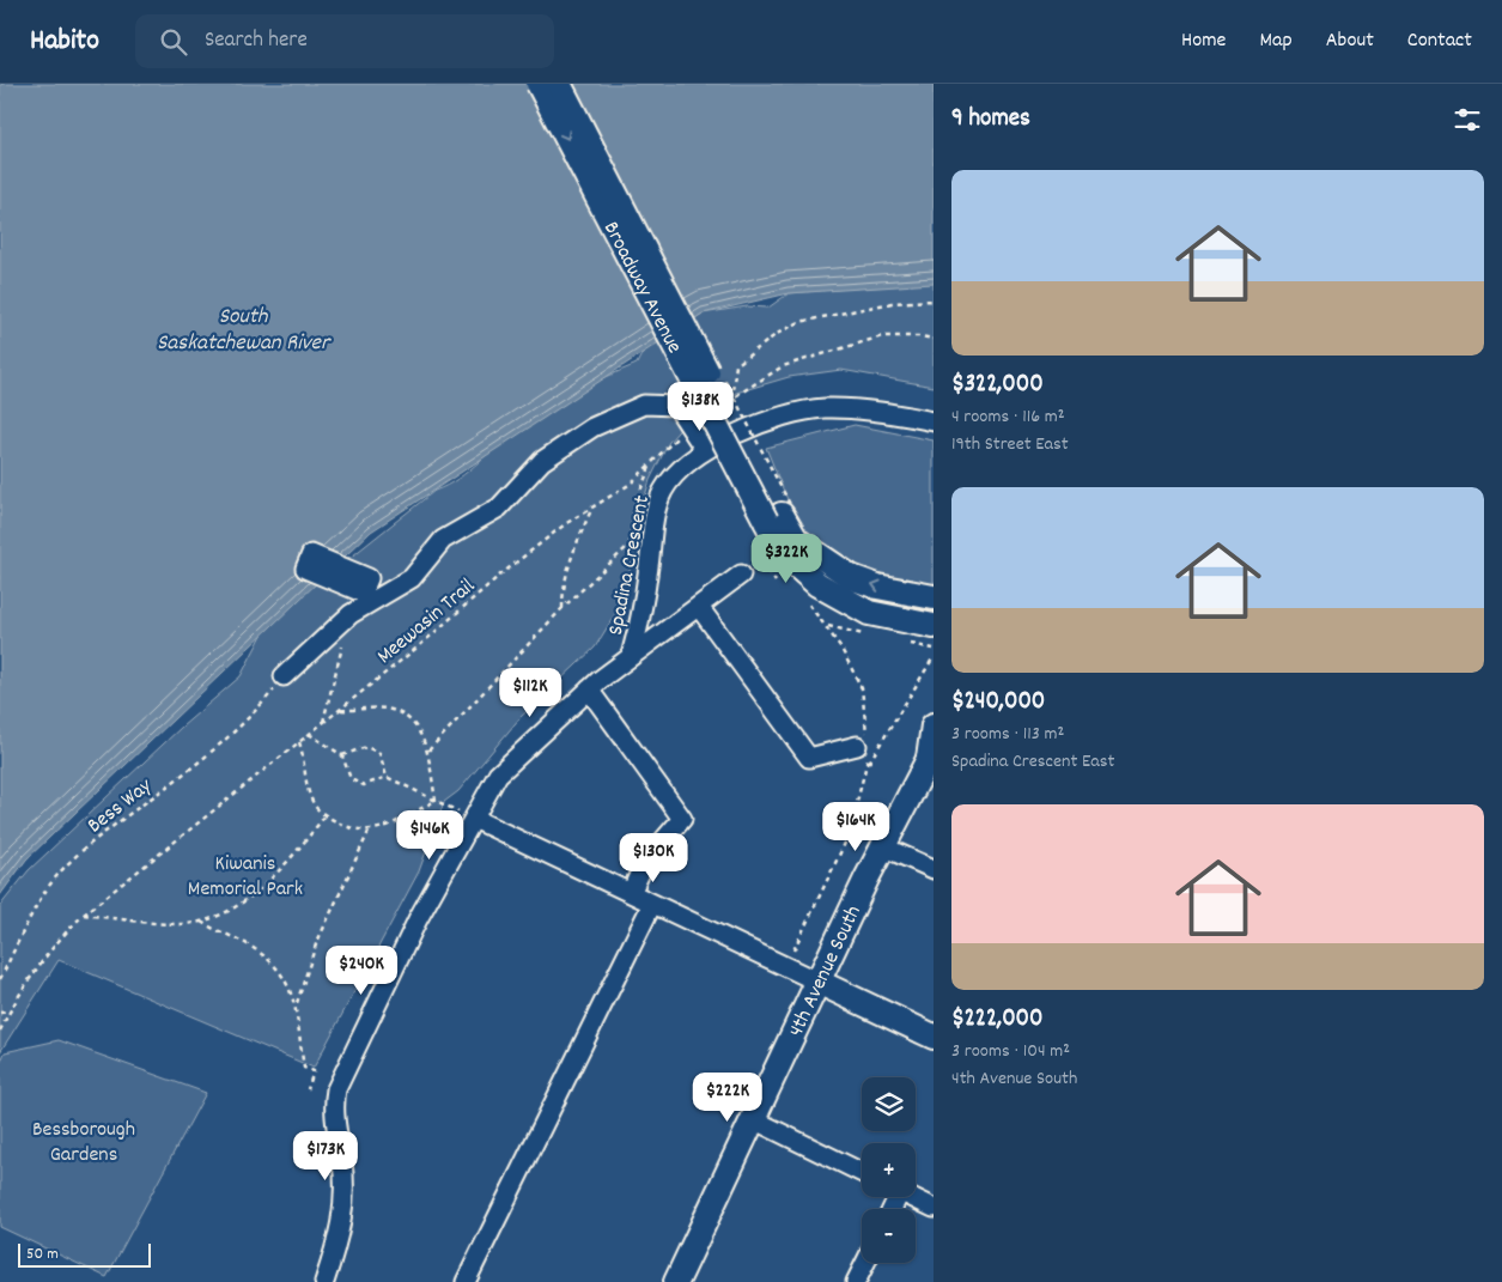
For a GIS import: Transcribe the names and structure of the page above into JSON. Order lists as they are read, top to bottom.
{
  "streets": {
    "main road": ["Broadway Avenue", "4th Avenue South"],
    "street": ["Spadina Crescent"],
    "path": ["Meewasin Trail", "Bess Way"]
  },
  "water": ["South Saskatchewan River"],
  "parks": ["Kiwanis Memorial Park", "Bessborough Gardens"],
  "scale_bar": "50 m",
  "page": {
    "header": "Habito",
    "search": "Search here",
    "nav": [
      "Home",
      "Map",
      "About",
      "Contact"
    ],
    "heading": "9 homes",
    "list": [
      {
        "name": "$322,000",
        "note": "4 rooms · 116 m² · 19th Street East"
      },
      {
        "name": "$240,000",
        "note": "3 rooms · 113 m² · Spadina Crescent East"
      },
      {
        "name": "$222,000",
        "note": "3 rooms · 104 m² · 4th Avenue South"
      }
    ],
    "price": [
      "$138K",
      "$322K",
      "$112K",
      "$164K",
      "$146K",
      "$130K",
      "$240K",
      "$222K",
      "$173K"
    ],
    "map_buttons": ["+", "−"],
    "scale": "50 m"
  }
}
